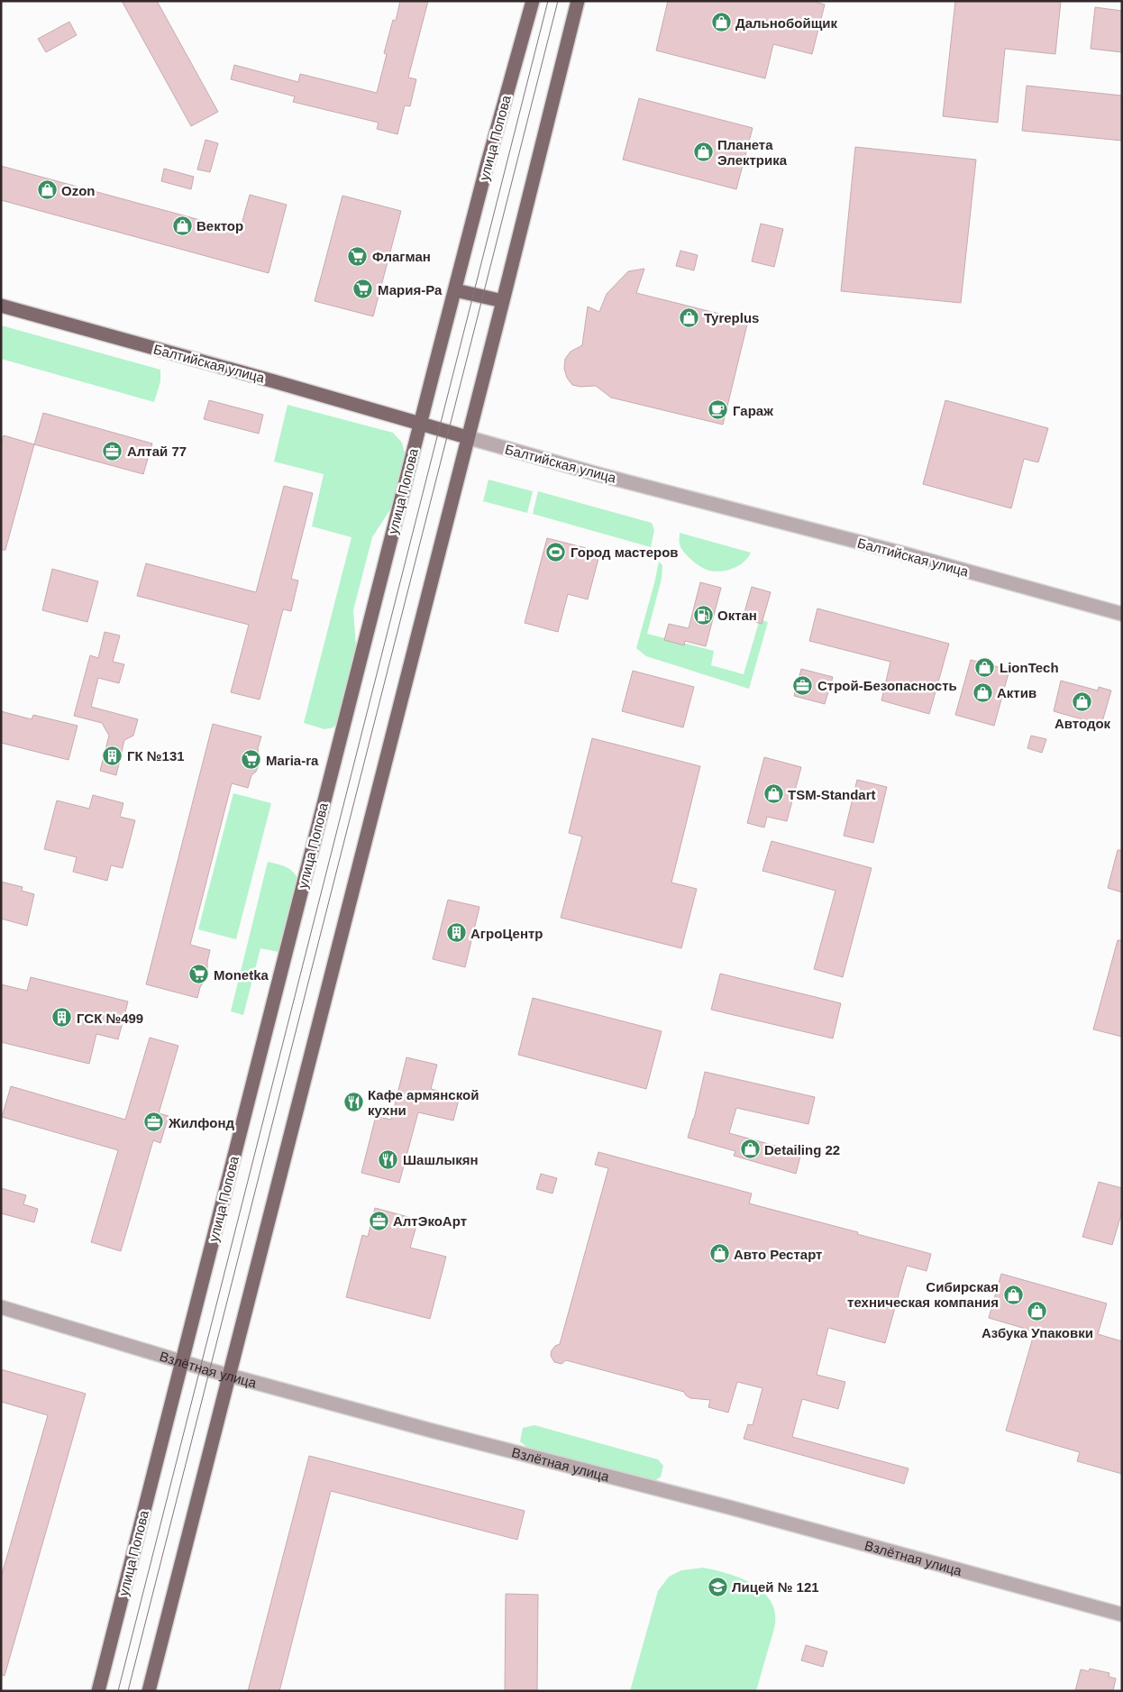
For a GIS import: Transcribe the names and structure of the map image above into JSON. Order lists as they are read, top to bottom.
{
  "streets": {
    "main road": ["улица Попова", "Балтийская улица"],
    "street": ["Взлётная улица"]
  },
  "crossings": [
    ["улица Попова", "Балтийская улица"],
    ["улица Попова", "Взлётная улица"]
  ],
  "places": {
    "shop": [
      "Дальнобойщик",
      "Планета Электрика",
      "Ozon",
      "Вектор",
      "Tyreplus",
      "LionTech",
      "Актив",
      "Автодок",
      "TSM-Standart",
      "Detailing 22",
      "Авто Рестарт",
      "Сибирская техническая компания",
      "Азбука Упаковки"
    ],
    "supermarket": [
      "Флагман",
      "Мария-Ра",
      "Maria-ra",
      "Monetka"
    ],
    "cafe": ["Гараж"],
    "office": [
      "Алтай 77",
      "Строй-Безопасность",
      "Жилфонд",
      "АлтЭкоАрт"
    ],
    "sports": ["Город мастеров"],
    "fuel station": ["Октан"],
    "building": ["ГК №131", "АгроЦентр", "ГСК №499"],
    "restaurant": ["Кафе армянской кухни", "Шашлыкян"],
    "school or university": ["Лицей № 121"]
  }
}
